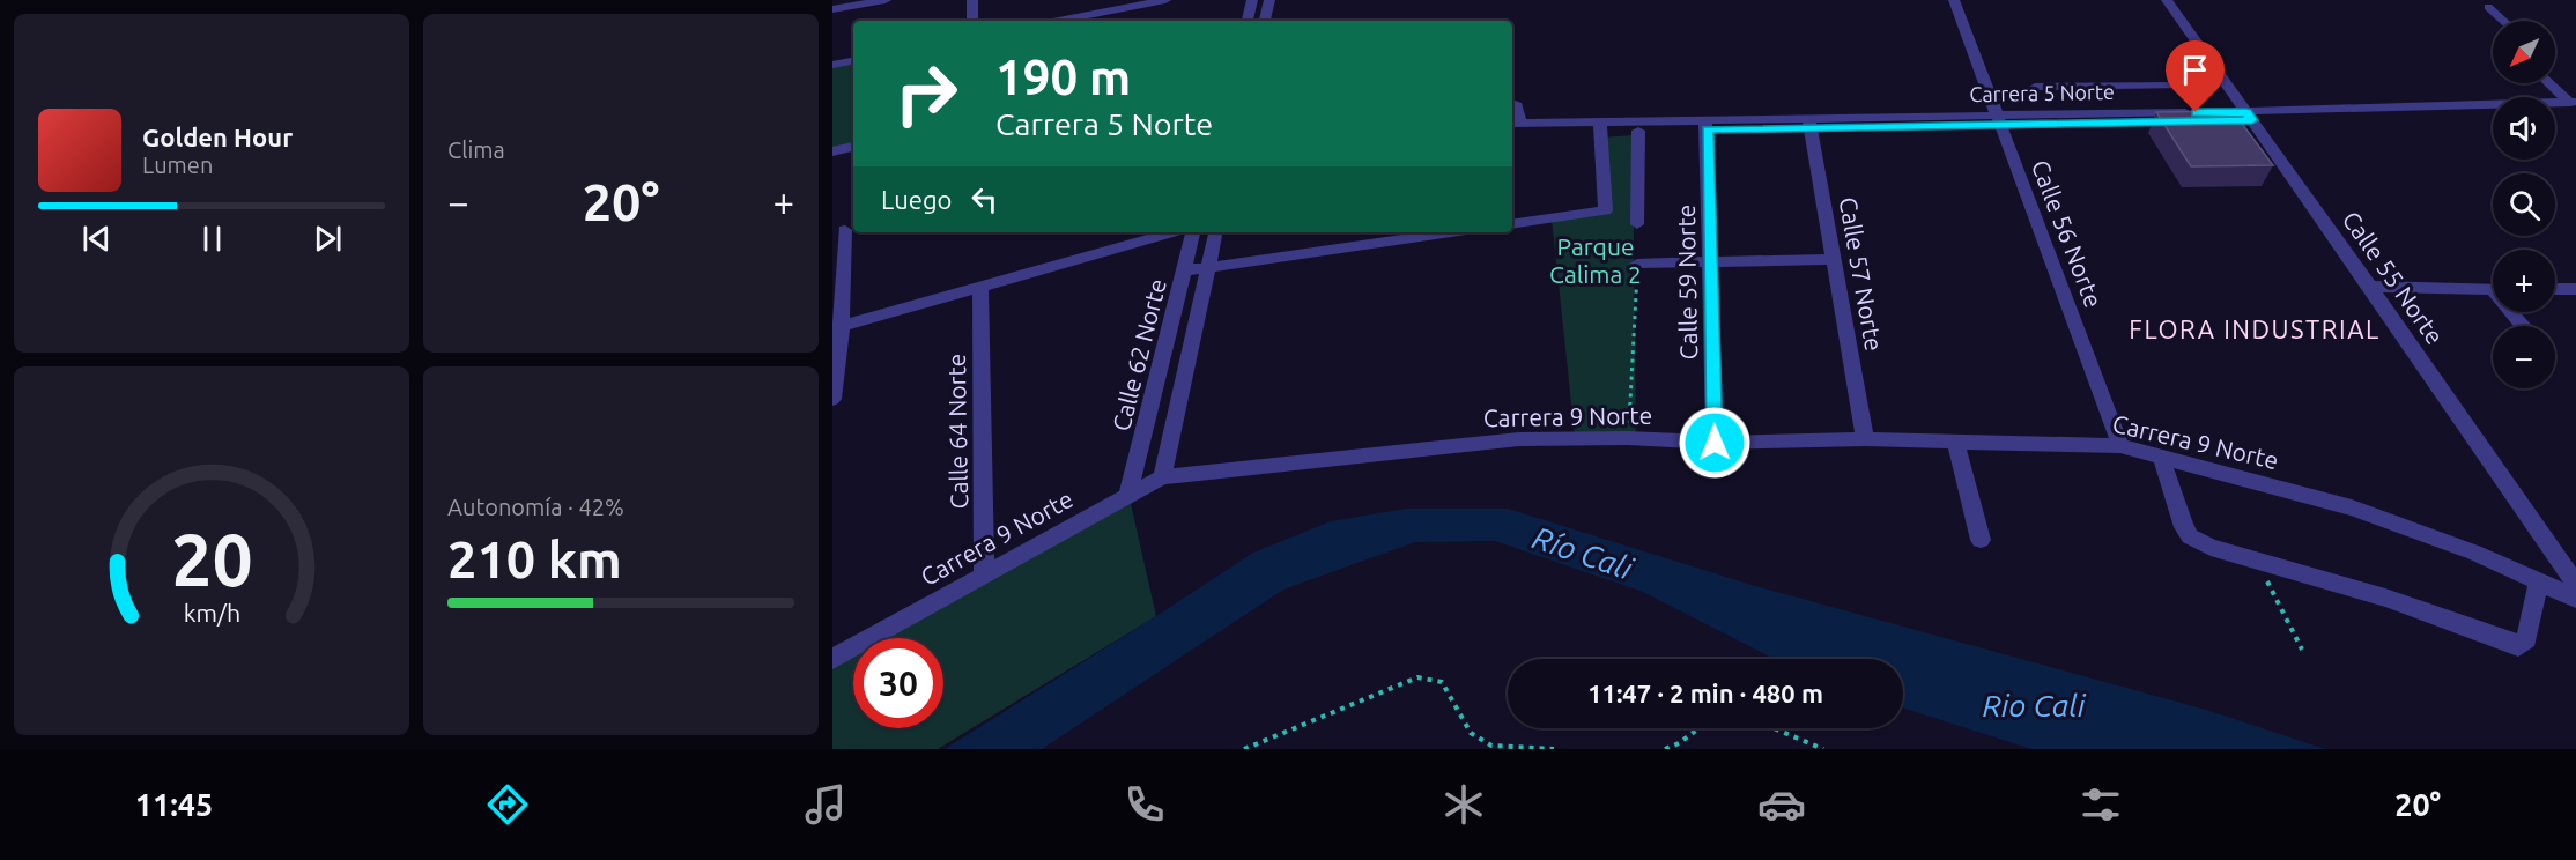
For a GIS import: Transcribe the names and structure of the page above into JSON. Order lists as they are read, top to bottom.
{
  "streets": {
    "street": [
      "Carrera 5 Norte",
      "Calle 56 Norte",
      "Calle 57 Norte",
      "Calle 55 Norte",
      "Calle 59 Norte",
      "Calle 62 Norte",
      "Carrera 9 Norte",
      "Calle 64 Norte"
    ]
  },
  "crossings": [
    ["Carrera 5 Norte", "Calle 56 Norte"],
    ["Carrera 5 Norte", "Calle 57 Norte"],
    ["Carrera 5 Norte", "Calle 55 Norte"],
    ["Carrera 5 Norte", "Calle 59 Norte"],
    ["Calle 56 Norte", "Carrera 9 Norte"],
    ["Calle 57 Norte", "Carrera 9 Norte"],
    ["Calle 59 Norte", "Carrera 9 Norte"],
    ["Calle 62 Norte", "Carrera 9 Norte"],
    ["Carrera 9 Norte", "Calle 64 Norte"]
  ],
  "districts": ["FLORA INDUSTRIAL"],
  "water": ["Río Cali", "Rio Cali"],
  "parks": ["Parque Calima 2"],
  "north": "bottom left",
  "page": {
    "tile": [
      "Clima",
      ["Autonomía · 42%", "210 km"]
    ],
    "map_buttons": ["+", "−"],
    "turn": ["190 m", "Carrera 5 Norte"],
    "song": ["Golden Hour", "Lumen"],
    "then": "Luego",
    "heat": ["−", "20°", "+"],
    "limit": "30",
    "trip": "11:47 · 2 min · 480 m",
    "tabs": ["11:45", "20°"],
    "gauge": ["20", "km/h"]
  }
}
